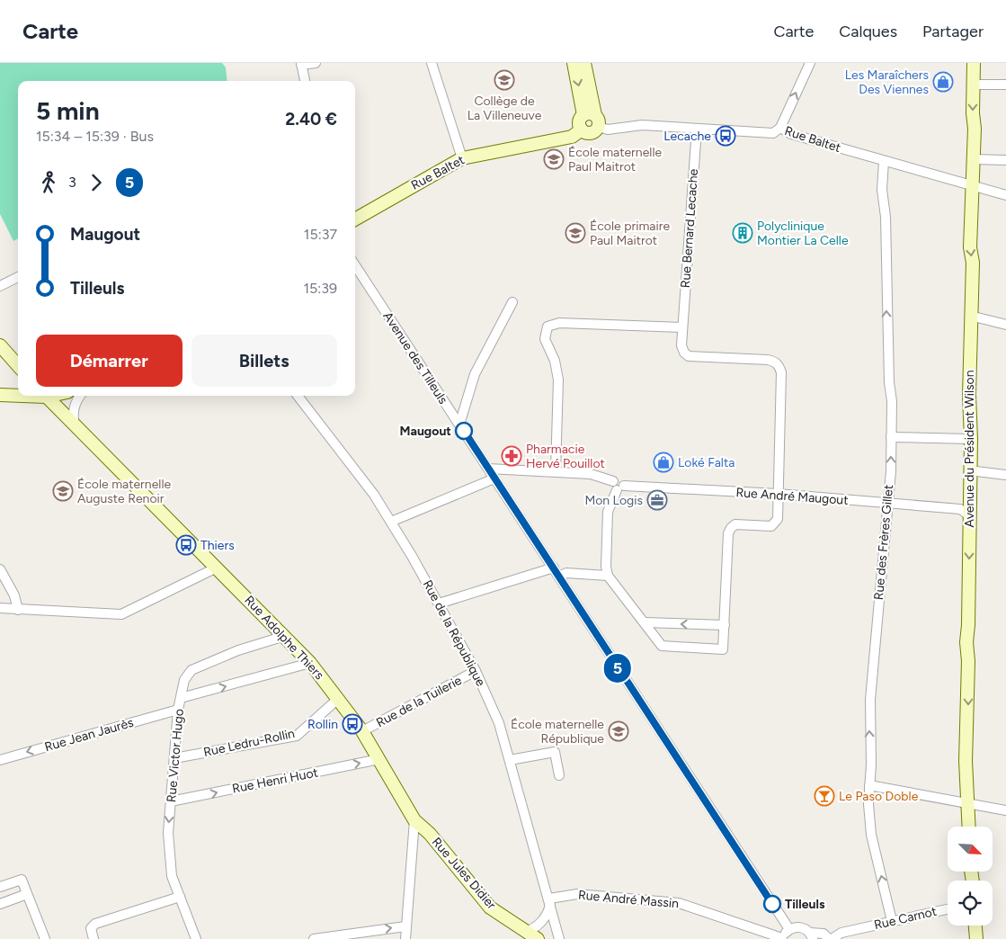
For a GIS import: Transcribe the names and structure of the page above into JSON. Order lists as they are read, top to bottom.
{
  "streets": {
    "street": [
      "Rue Baltet",
      "Rue Bernard Lecache",
      "Avenue des Tilleuls",
      "Avenue du Président Wilson",
      "Rue André Maugout",
      "Rue des Frères Gillet",
      "Rue de la République",
      "Rue Adolphe Thiers",
      "Rue de la Tuilerie",
      "Rue Jean Jaurès",
      "Rue Ledru-Rollin",
      "Rue Victor Hugo",
      "Rue Henri Huot",
      "Rue Jules Didier",
      "Rue André Massin",
      "Rue Carnot"
    ]
  },
  "crossings": [
    ["Rue Baltet", "Rue Bernard Lecache"],
    ["Rue Baltet", "Avenue du Président Wilson"],
    ["Rue Baltet", "Rue des Frères Gillet"],
    ["Rue Bernard Lecache", "Rue André Maugout"],
    ["Avenue du Président Wilson", "Rue André Maugout"],
    ["Rue André Maugout", "Rue des Frères Gillet"],
    ["Rue des Frères Gillet", "Rue Carnot"],
    ["Rue de la République", "Rue de la Tuilerie"],
    ["Rue de la République", "Rue André Massin"],
    ["Rue Adolphe Thiers", "Rue de la Tuilerie"],
    ["Rue Adolphe Thiers", "Rue Ledru-Rollin"],
    ["Rue Adolphe Thiers", "Rue Victor Hugo"],
    ["Rue Adolphe Thiers", "Rue Henri Huot"],
    ["Rue Adolphe Thiers", "Rue Jules Didier"],
    ["Rue Jean Jaurès", "Rue Victor Hugo"],
    ["Rue Ledru-Rollin", "Rue Victor Hugo"],
    ["Rue Victor Hugo", "Rue Henri Huot"]
  ],
  "one_way": [
    "Avenue du Président Wilson",
    "Rue des Frères Gillet",
    "Rue Jean Jaurès",
    "Rue Henri Huot"
  ],
  "places": {
    "school or university": [
      "Collège de La Villeneuve",
      "École maternelle Paul Maitrot",
      "École primaire Paul Maitrot",
      "École maternelle Auguste Renoir",
      "École maternelle République"
    ],
    "shop": ["Les Maraîchers Des Viennes", "Loké Falta"],
    "bus stop": ["Lecache", "Thiers", "Rollin"],
    "building": ["Polyclinique Montier La Celle"],
    "other": ["Maugout", "Tilleuls"],
    "pharmacy": ["Pharmacie Hervé Pouillot"],
    "office": ["Mon Logis"],
    "bar": ["Le Paso Doble"]
  },
  "lines": ["bus line 5"],
  "north": "bottom right",
  "page": {
    "header": "Carte",
    "nav": ["Carte", "Calques", "Partager"],
    "on_map": "5",
    "heading": ["5 min", "15:34 – 15:39 · Bus", "2.40 €"],
    "legs": ["3", "5"],
    "list": [
      {
        "name": "Maugout",
        "value": "15:37"
      },
      {
        "name": "Tilleuls",
        "value": "15:39"
      }
    ],
    "buttons": ["Démarrer", "Billets"]
  }
}
